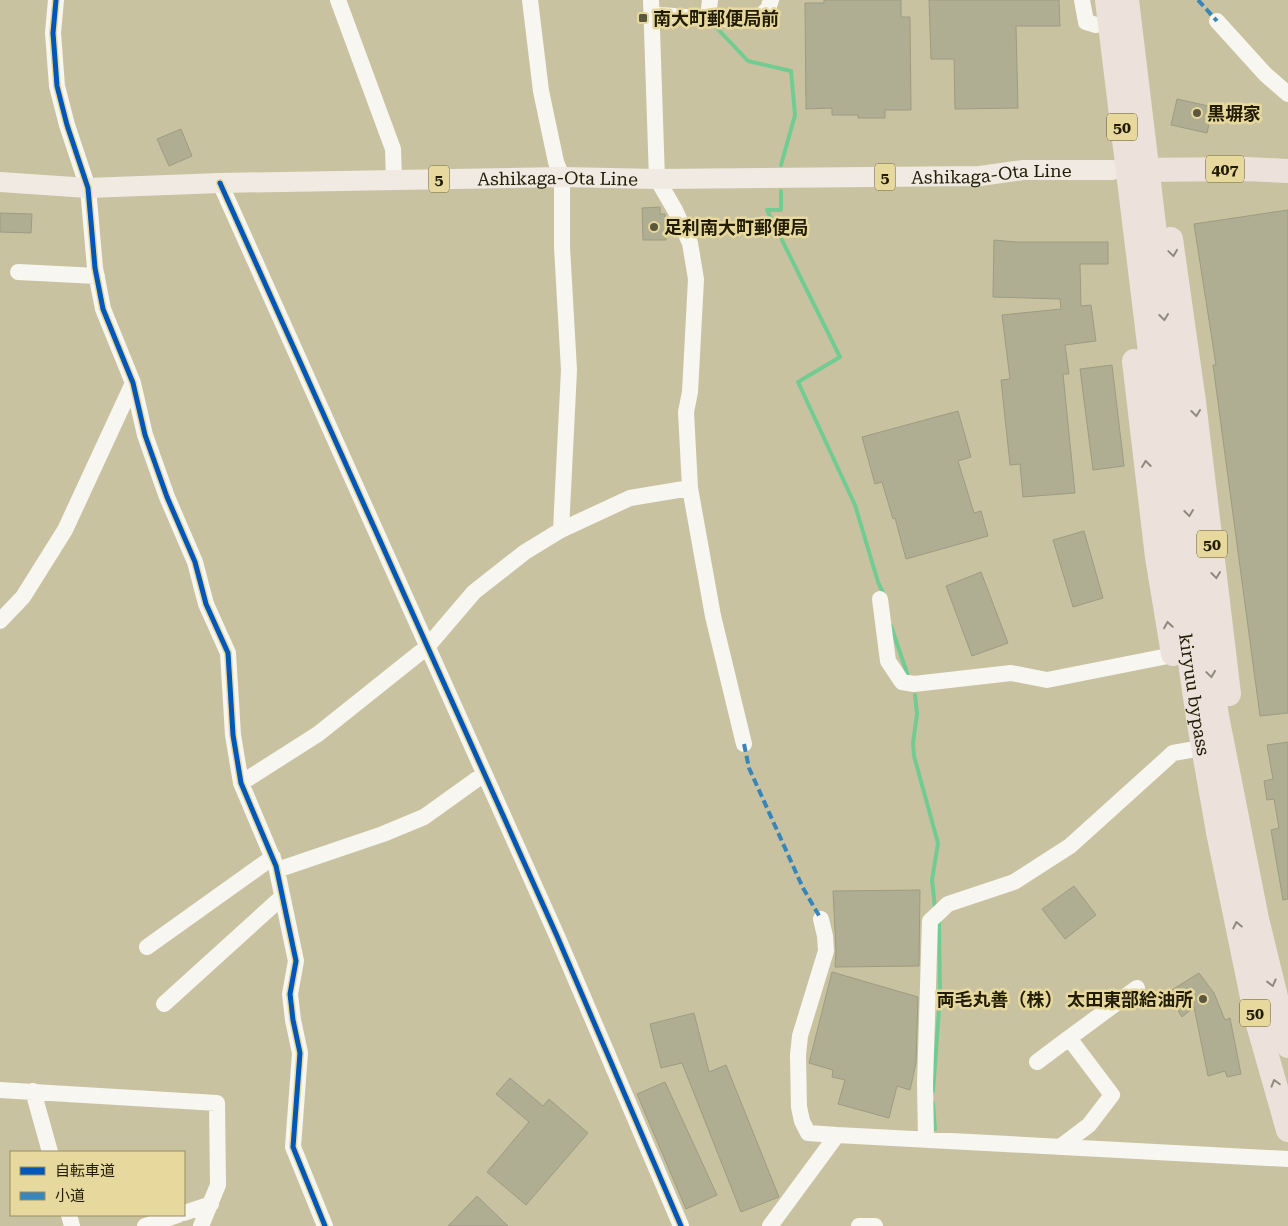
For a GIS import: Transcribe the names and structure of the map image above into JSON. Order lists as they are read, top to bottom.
{
  "streets": {
    "highway": ["50", "407", "kiryuu bypass"],
    "main road": ["Ashikaga-Ota Line", "5"]
  },
  "crossings": [
    ["50", "407"],
    ["50", "Ashikaga-Ota Line"],
    ["50", "kiryuu bypass"],
    ["407", "Ashikaga-Ota Line"]
  ],
  "places": {
    "transit": ["南大町郵便局前"],
    "other": ["黒塀家", "足利南大町郵便局", "両毛丸善（株） 太田東部給油所"]
  },
  "legend": ["自転車道", "小道"]
}
